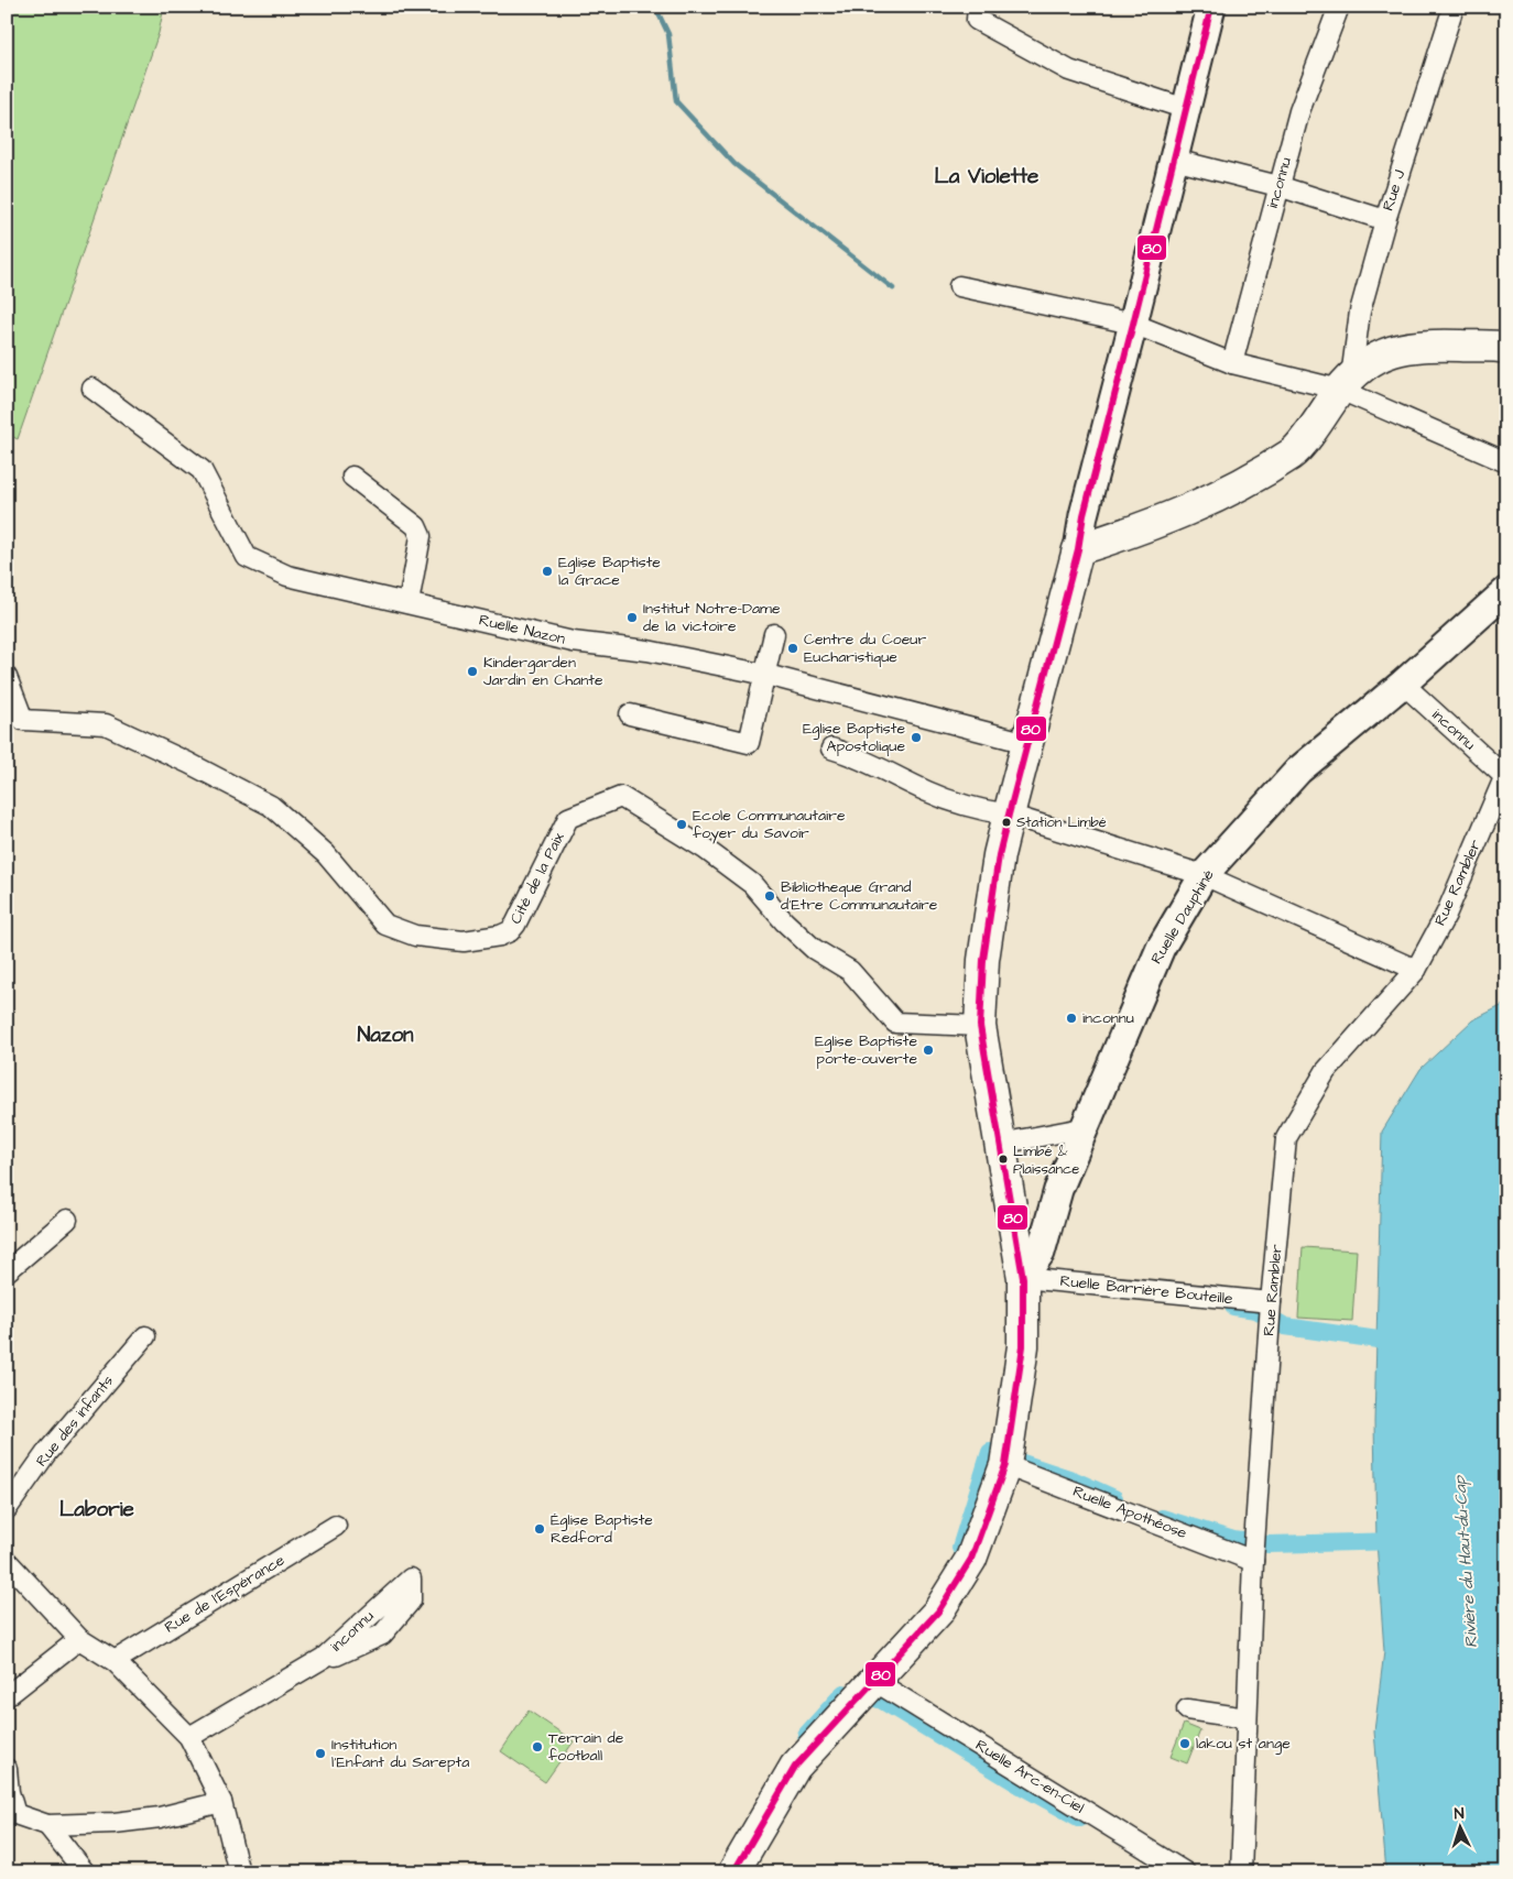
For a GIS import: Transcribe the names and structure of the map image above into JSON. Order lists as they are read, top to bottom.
{
  "streets": {
    "street": [
      "inconnu",
      "Rue J",
      "Ruelle Nazon",
      "Cité de la Paix",
      "Rue Rambler",
      "Ruelle Dauphiné",
      "Ruelle Barrière Bouteille",
      "Rue des infants",
      "Ruelle Apothéose",
      "Rue de l’Espérance",
      "Ruelle Arc-en-Ciel"
    ]
  },
  "crossings": [
    ["inconnu", "Rue Rambler"],
    ["inconnu", "Ruelle Dauphiné"],
    ["Rue Rambler", "Ruelle Barrière Bouteille"],
    ["Rue Rambler", "Ruelle Apothéose"],
    ["Ruelle Dauphiné", "Ruelle Barrière Bouteille"]
  ],
  "districts": ["La Violette", "Nazon", "Laborie"],
  "water": ["Rivière du Haut-du-Cap"],
  "places": [
    "Eglise Baptiste la Grace",
    "Institut Notre-Dame de la victoire",
    "Centre du Coeur Eucharistique",
    "Kindergarden Jardin en Chante",
    "Eglise Baptiste Apostolique",
    "Station Limbé",
    "Ecole Communautaire foyer du Savoir",
    "Bibliotheque Grand d'Etre Communautaire",
    "inconnu",
    "Eglise Baptiste porte-ouverte",
    "Limbé & Plaissance",
    "Église Baptiste Redford",
    "lakou st ange",
    "Terrain de football",
    "Institution l'Enfant du Sarepta"
  ],
  "lines": ["transit line 80"],
  "north": "top"
}
